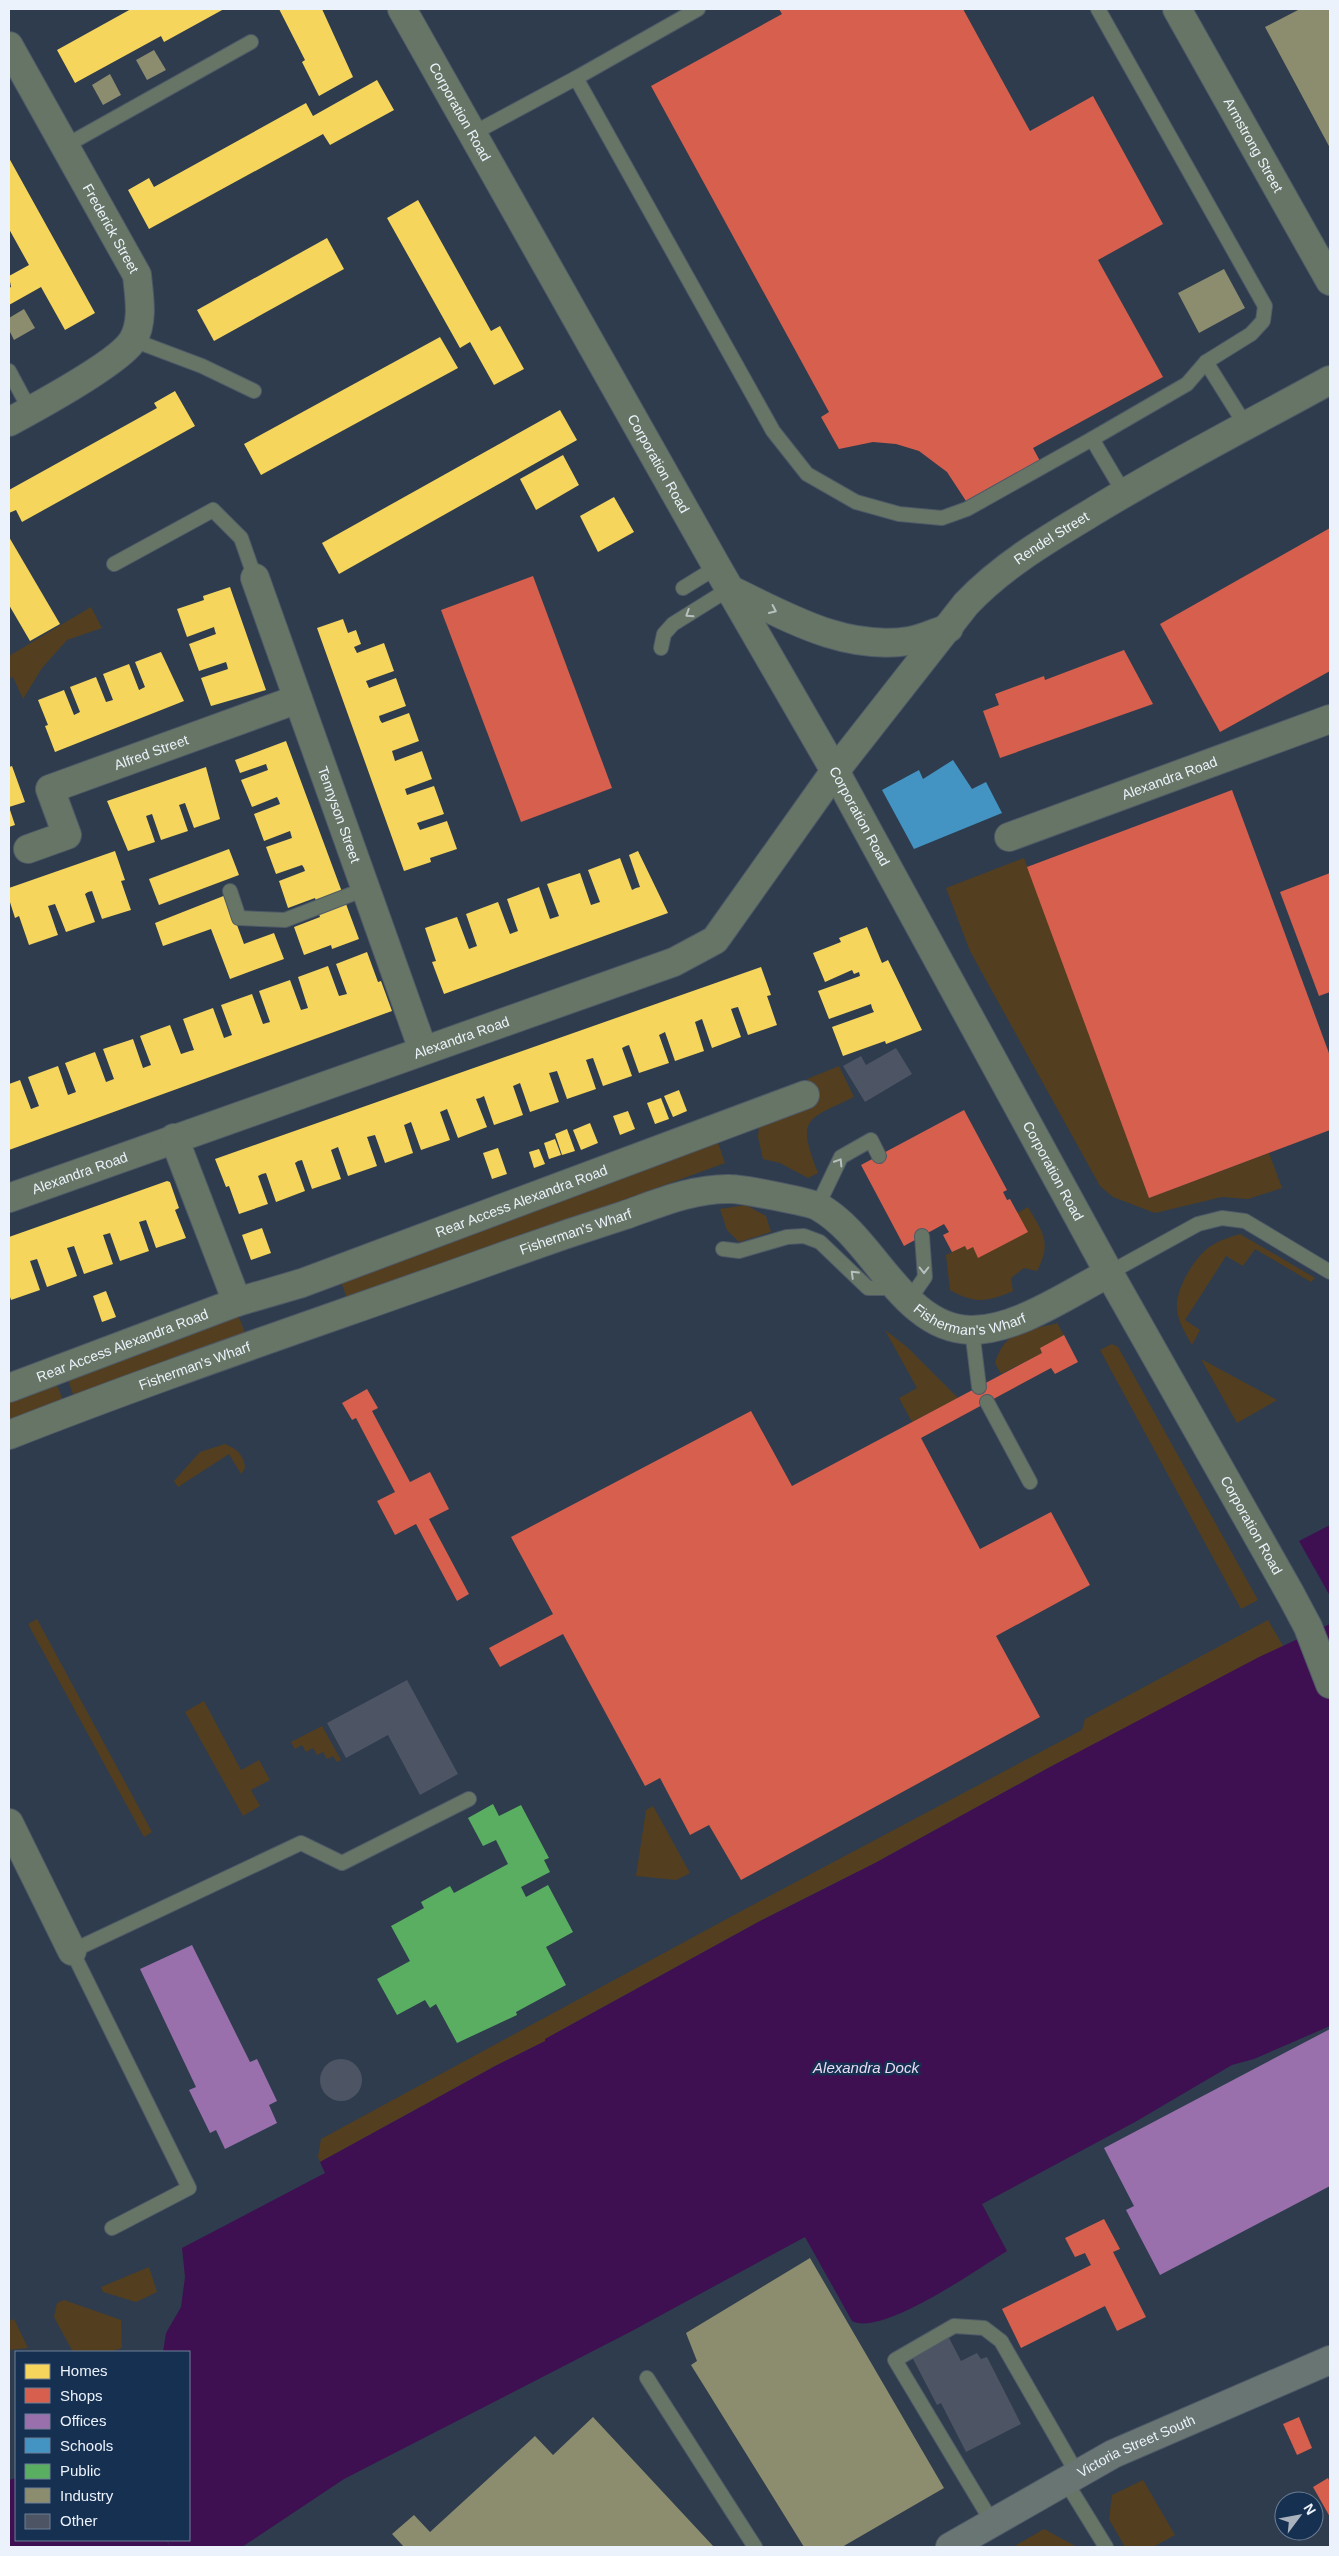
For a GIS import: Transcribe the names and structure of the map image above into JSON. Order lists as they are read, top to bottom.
{
  "streets": {
    "highway": ["Victoria Street South"],
    "street": [
      "Corporation Road",
      "Armstrong Street",
      "Frederick Street",
      "Rendel Street",
      "Alfred Street",
      "Alexandra Road",
      "Tennyson Street",
      "Rear Access Alexandra Road",
      "Fisherman's Wharf"
    ]
  },
  "crossings": [
    ["Corporation Road", "Rendel Street"],
    ["Corporation Road", "Alexandra Road"],
    ["Corporation Road", "Fisherman's Wharf"],
    ["Rendel Street", "Alexandra Road"],
    ["Alfred Street", "Tennyson Street"],
    ["Alexandra Road", "Tennyson Street"]
  ],
  "water": ["Alexandra Dock"],
  "legend": [
    "Homes",
    "Shops",
    "Offices",
    "Schools",
    "Public",
    "Industry",
    "Other"
  ],
  "north": "top right"
}
